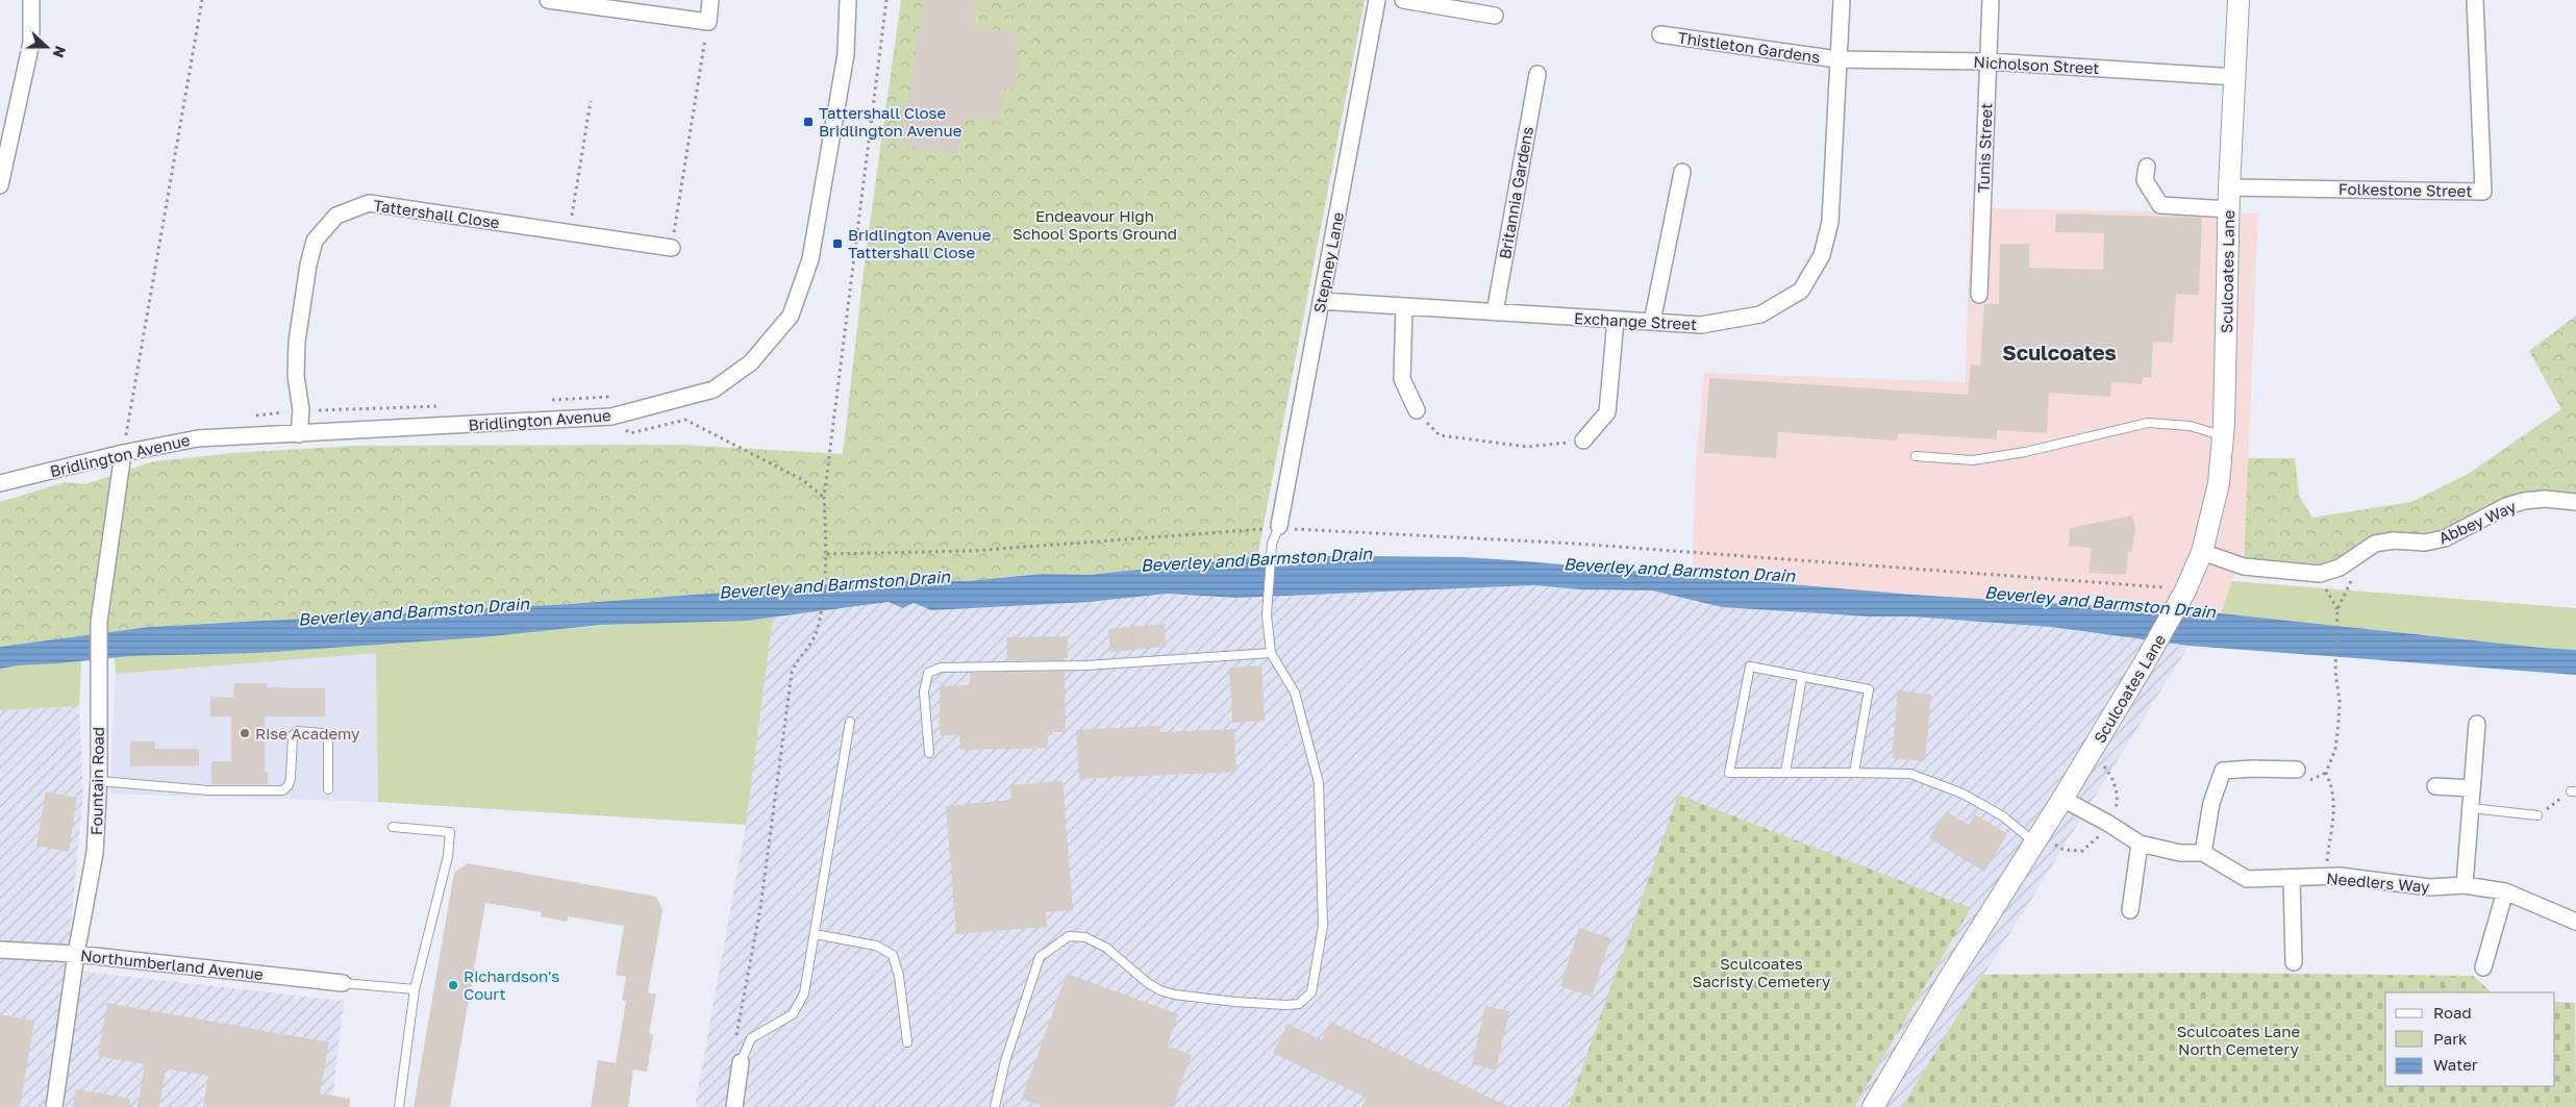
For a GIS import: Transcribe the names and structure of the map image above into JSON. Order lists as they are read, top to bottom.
{
  "streets": {
    "street": [
      "Thistleton Gardens",
      "Nicholson Street",
      "Tunis Street",
      "Folkestone Street",
      "Britannia Gardens",
      "Tattershall Close",
      "Stepney Lane",
      "Sculcoates Lane",
      "Exchange Street",
      "Bridlington Avenue",
      "Abbey Way",
      "Fountain Road",
      "Needlers Way",
      "Northumberland Avenue"
    ]
  },
  "crossings": [
    ["Thistleton Gardens", "Nicholson Street"],
    ["Thistleton Gardens", "Exchange Street"],
    ["Nicholson Street", "Tunis Street"],
    ["Nicholson Street", "Sculcoates Lane"],
    ["Nicholson Street", "Exchange Street"],
    ["Folkestone Street", "Sculcoates Lane"],
    ["Britannia Gardens", "Exchange Street"],
    ["Tattershall Close", "Bridlington Avenue"],
    ["Stepney Lane", "Exchange Street"],
    ["Sculcoates Lane", "Abbey Way"],
    ["Sculcoates Lane", "Needlers Way"],
    ["Bridlington Avenue", "Fountain Road"],
    ["Fountain Road", "Northumberland Avenue"]
  ],
  "districts": ["Sculcoates"],
  "water": ["Beverley and Barmston Drain"],
  "parks": ["Endeavour High School Sports Ground", "Sculcoates Sacristy Cemetery", "Sculcoates Lane North Cemetery"],
  "places": {
    "transit": ["Tattershall Close Bridlington Avenue", "Bridlington Avenue Tattershall Close"],
    "other": ["Rise Academy", "Richardson's Court"]
  },
  "legend": ["Road", "Park", "Water"],
  "north": "right"
}
